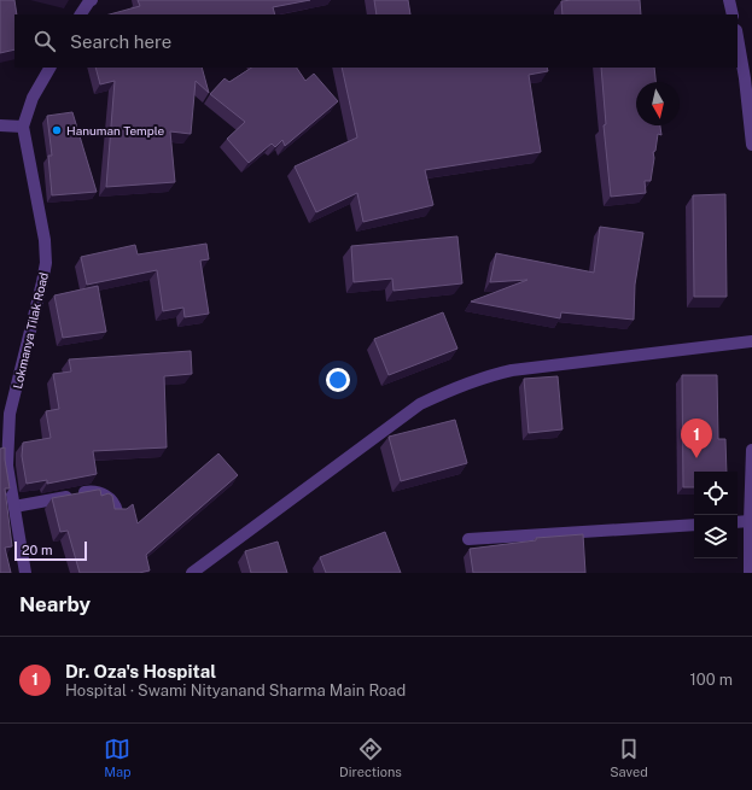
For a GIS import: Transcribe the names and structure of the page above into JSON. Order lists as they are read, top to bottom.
{
  "streets": {
    "street": ["Lokmanya Tilak Road"]
  },
  "places": ["Hanuman Temple"],
  "scale_bar": "20 m",
  "north": "bottom",
  "page": {
    "search": "Search here",
    "pins": "1",
    "scale": "20 m",
    "heading": "Nearby",
    "list": [
      {
        "mark": "1",
        "name": "Dr. Oza's Hospital",
        "note": "Hospital · Swami Nityanand Sharma Main Road",
        "value": "100 m"
      }
    ],
    "nav": ["Map", "Directions", "Saved"]
  }
}
